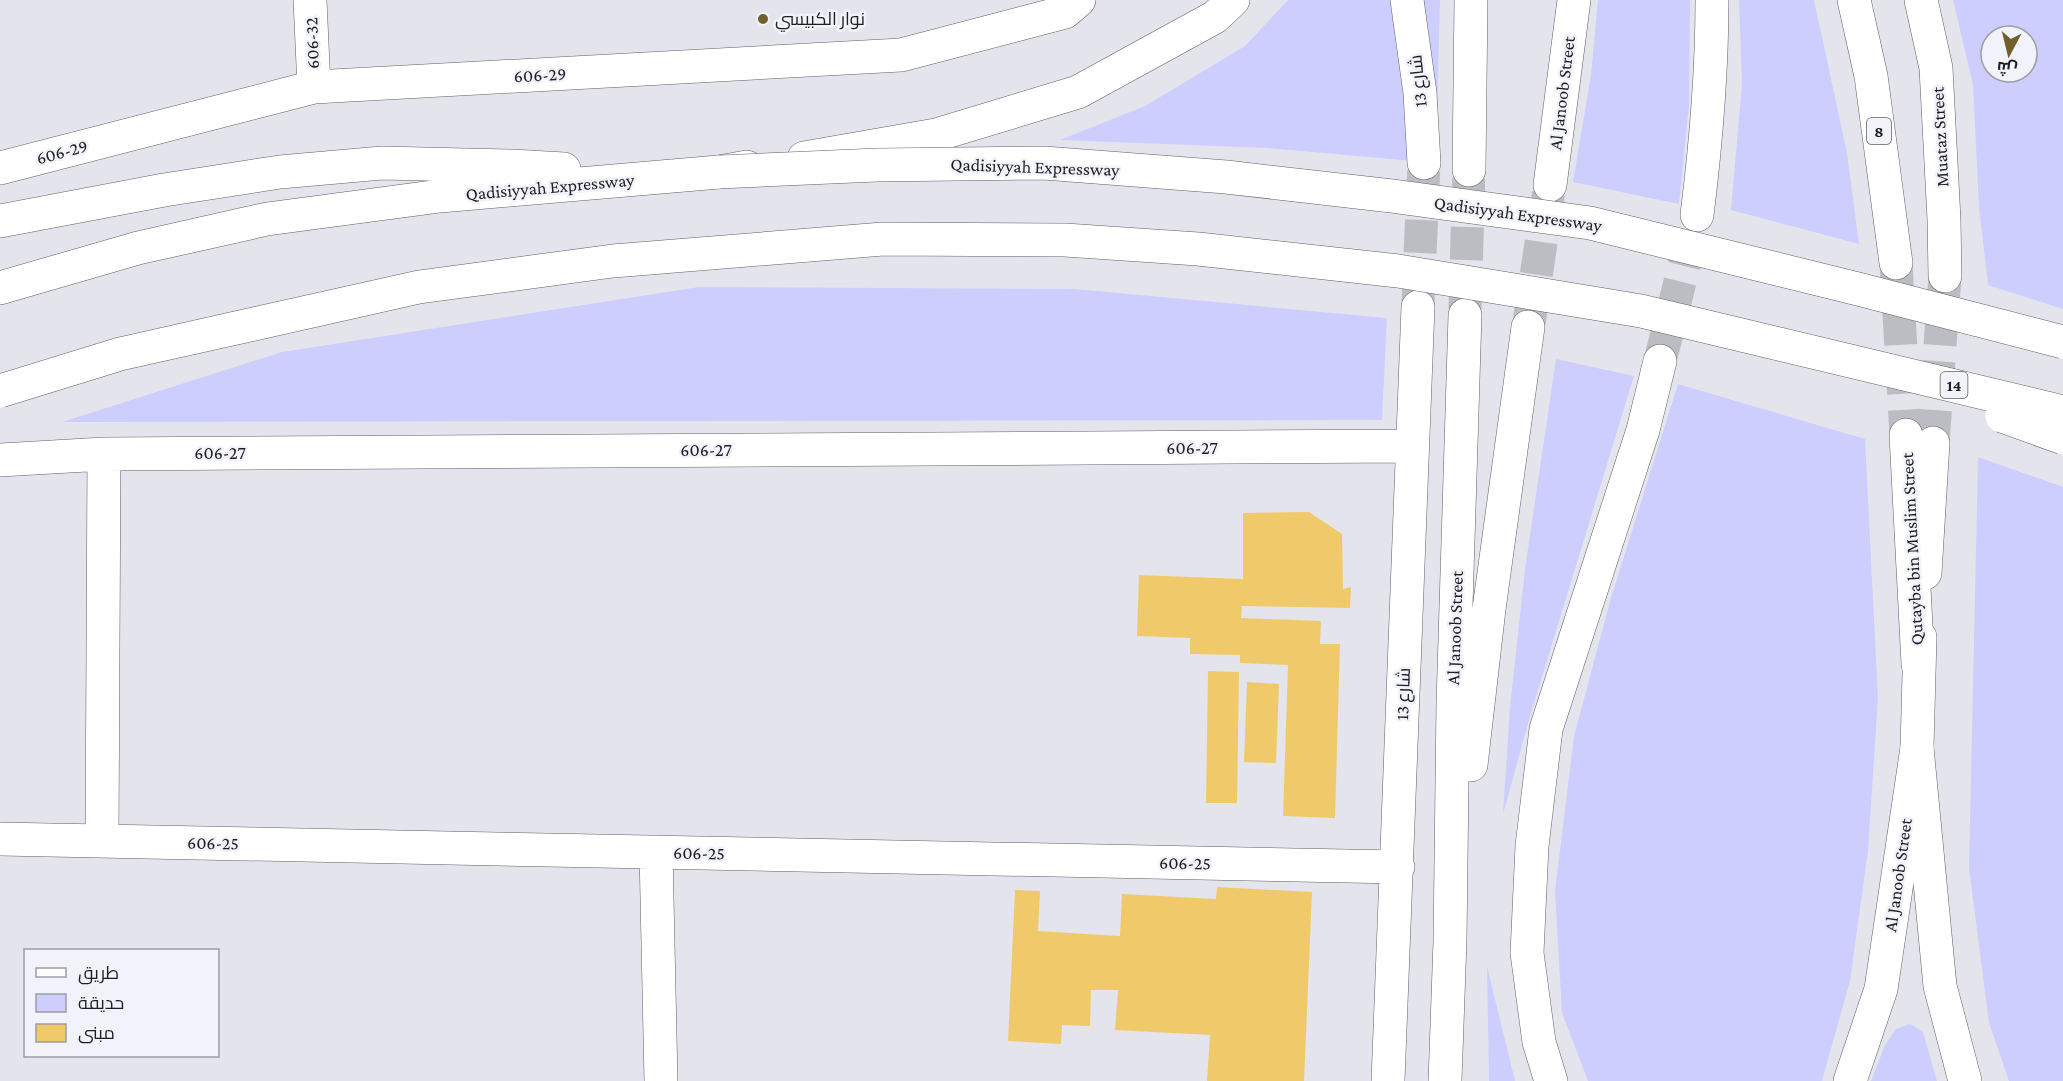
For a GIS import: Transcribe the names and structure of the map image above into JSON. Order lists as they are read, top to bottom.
{
  "streets": {
    "main road": [
      "606-32",
      "606-29",
      "شارع 13",
      "Al Janoob Street",
      "8",
      "Muataz Street",
      "Qadisiyyah Expressway",
      "14",
      "606-27",
      "Qutayba bin Muslim Street",
      "606-25"
    ]
  },
  "crossings": [
    ["606-32", "606-29"],
    ["شارع 13", "606-27"],
    ["شارع 13", "606-25"],
    ["Al Janoob Street", "Qutayba bin Muslim Street"]
  ],
  "places": ["نوار الكبيسي"],
  "legend": ["طريق", "حديقة", "مبنى"],
  "north": "bottom"
}
